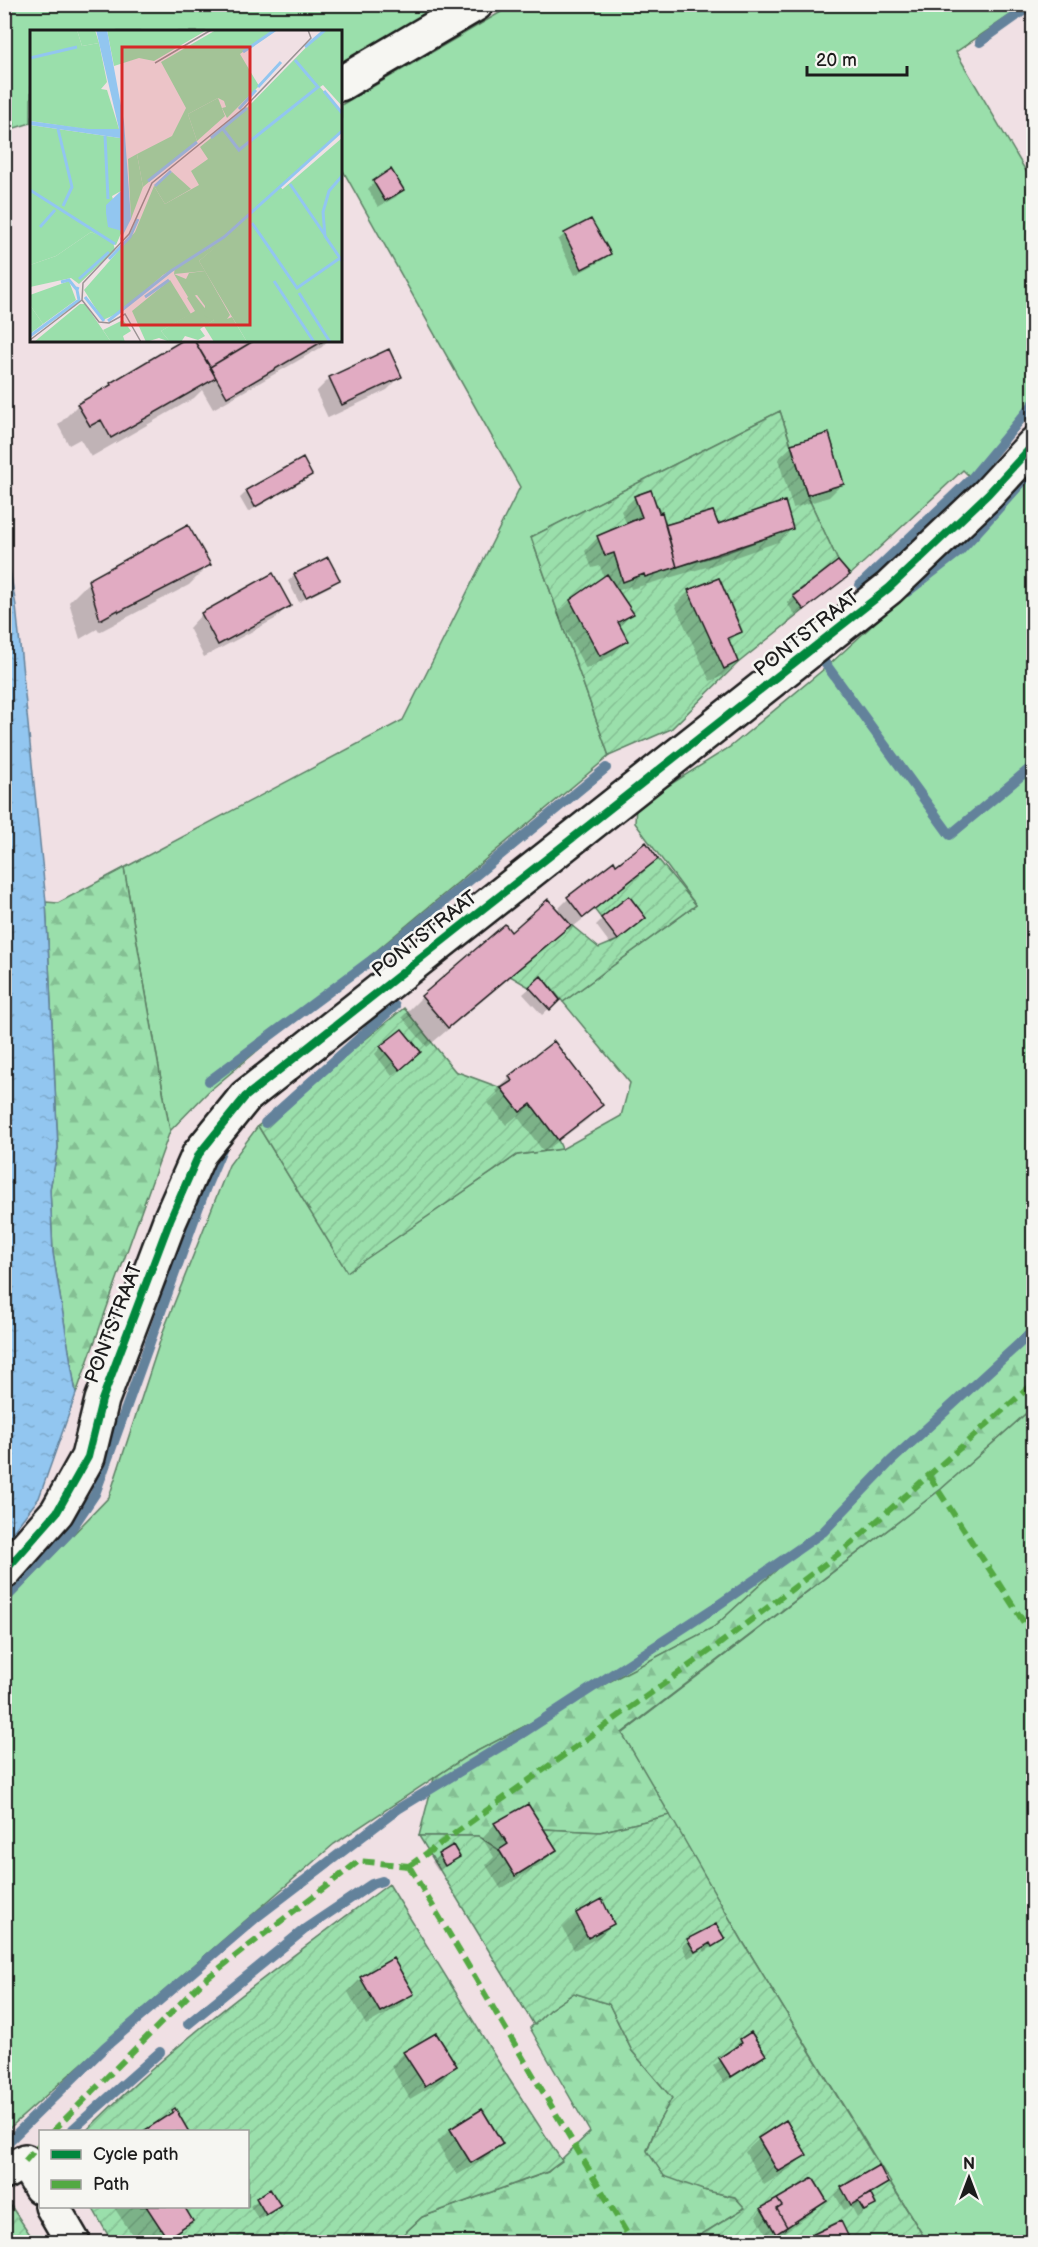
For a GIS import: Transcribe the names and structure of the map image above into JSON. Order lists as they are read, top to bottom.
{
  "streets": {
    "street": ["PONTSTRAAT"]
  },
  "legend": ["Cycle path", "Path"],
  "scale_bar": "20 m",
  "north": "top"
}
